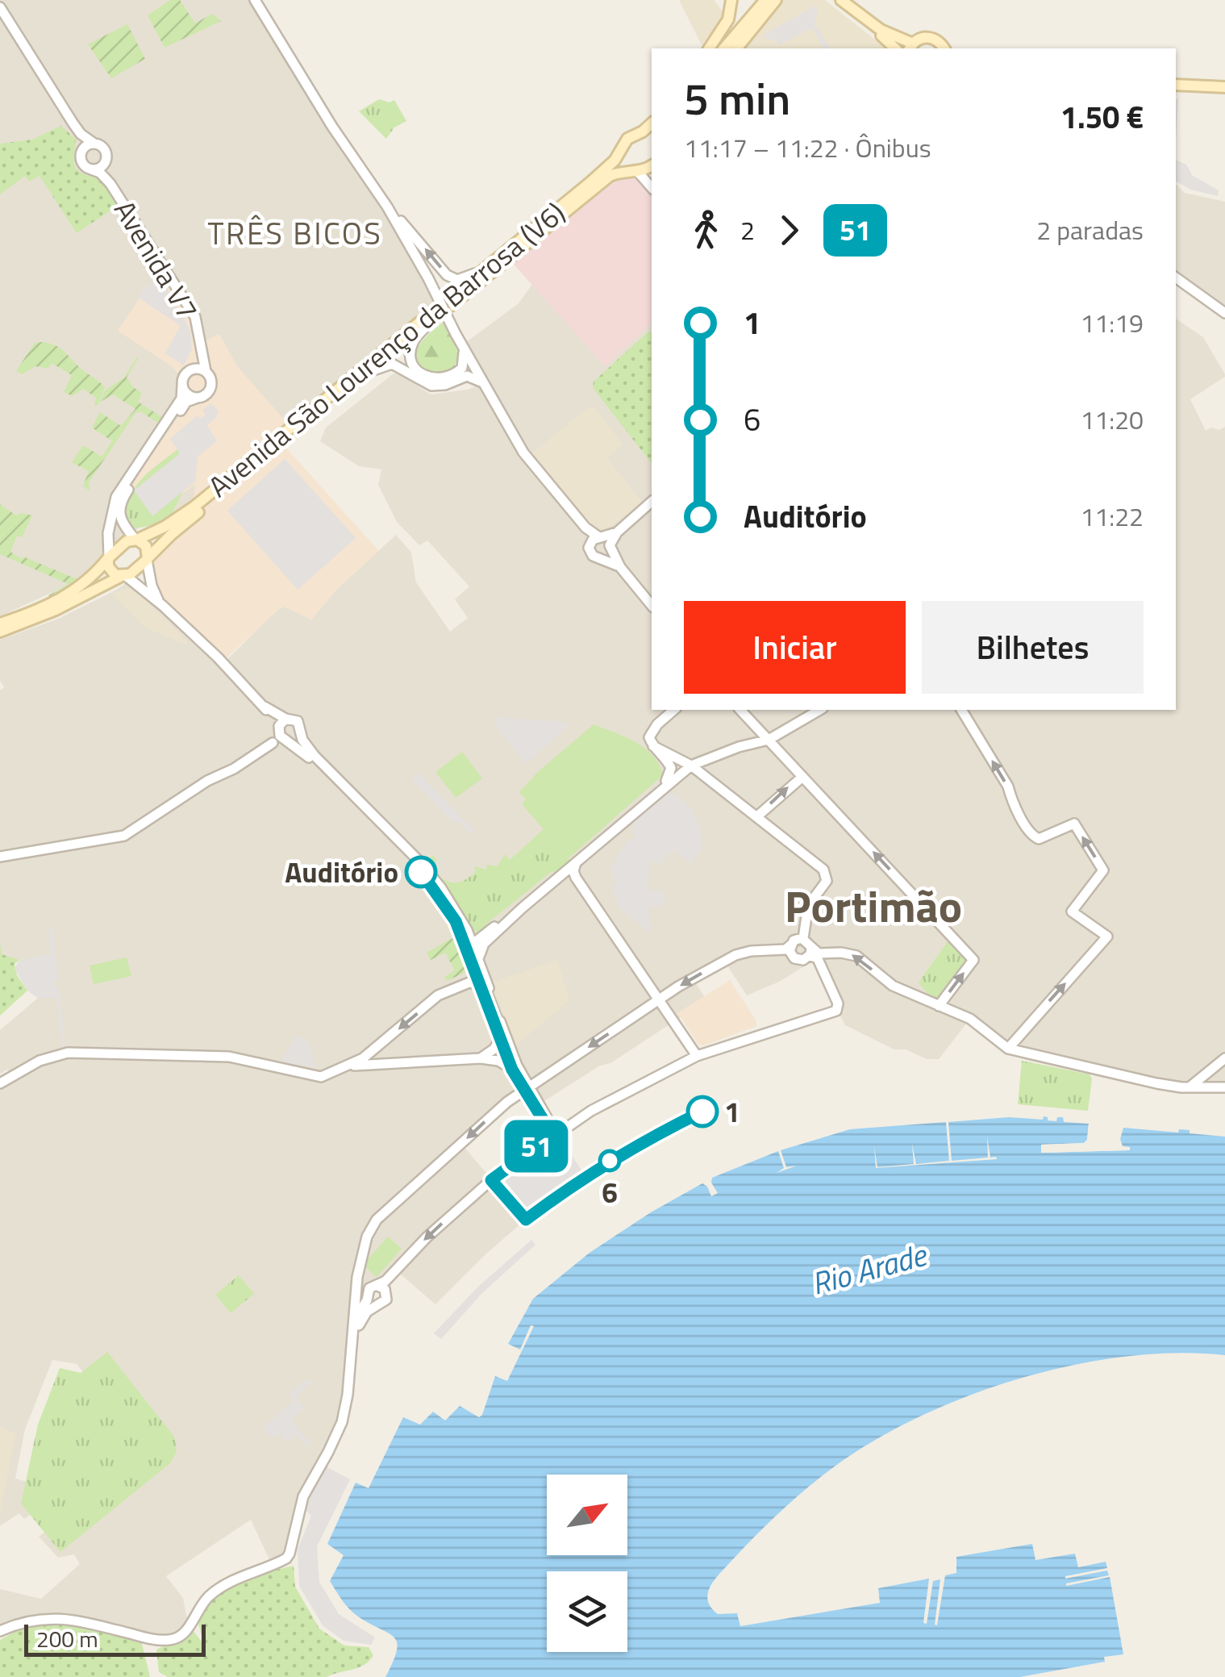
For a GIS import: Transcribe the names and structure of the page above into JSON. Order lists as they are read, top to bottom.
{
  "streets": {
    "main road": ["Avenida São Lourenço da Barrosa (V6)"],
    "street": ["Avenida V7"]
  },
  "districts": ["TRÊS BICOS", "Portimão"],
  "water": ["Rio Arade"],
  "places": ["Auditório", "1", "6"],
  "lines": ["bus line 51"],
  "scale_bar": "200 m",
  "north": "top right",
  "page": {
    "on_map": "51",
    "heading": ["5 min", "11:17 – 11:22 · Ônibus", "1.50 €"],
    "legs": ["2", "51", "2 paradas"],
    "list": [
      {
        "name": "1",
        "value": "11:19"
      },
      {
        "name": "6",
        "value": "11:20"
      },
      {
        "name": "Auditório",
        "value": "11:22"
      }
    ],
    "buttons": ["Iniciar", "Bilhetes"],
    "scale": "200 m"
  }
}
